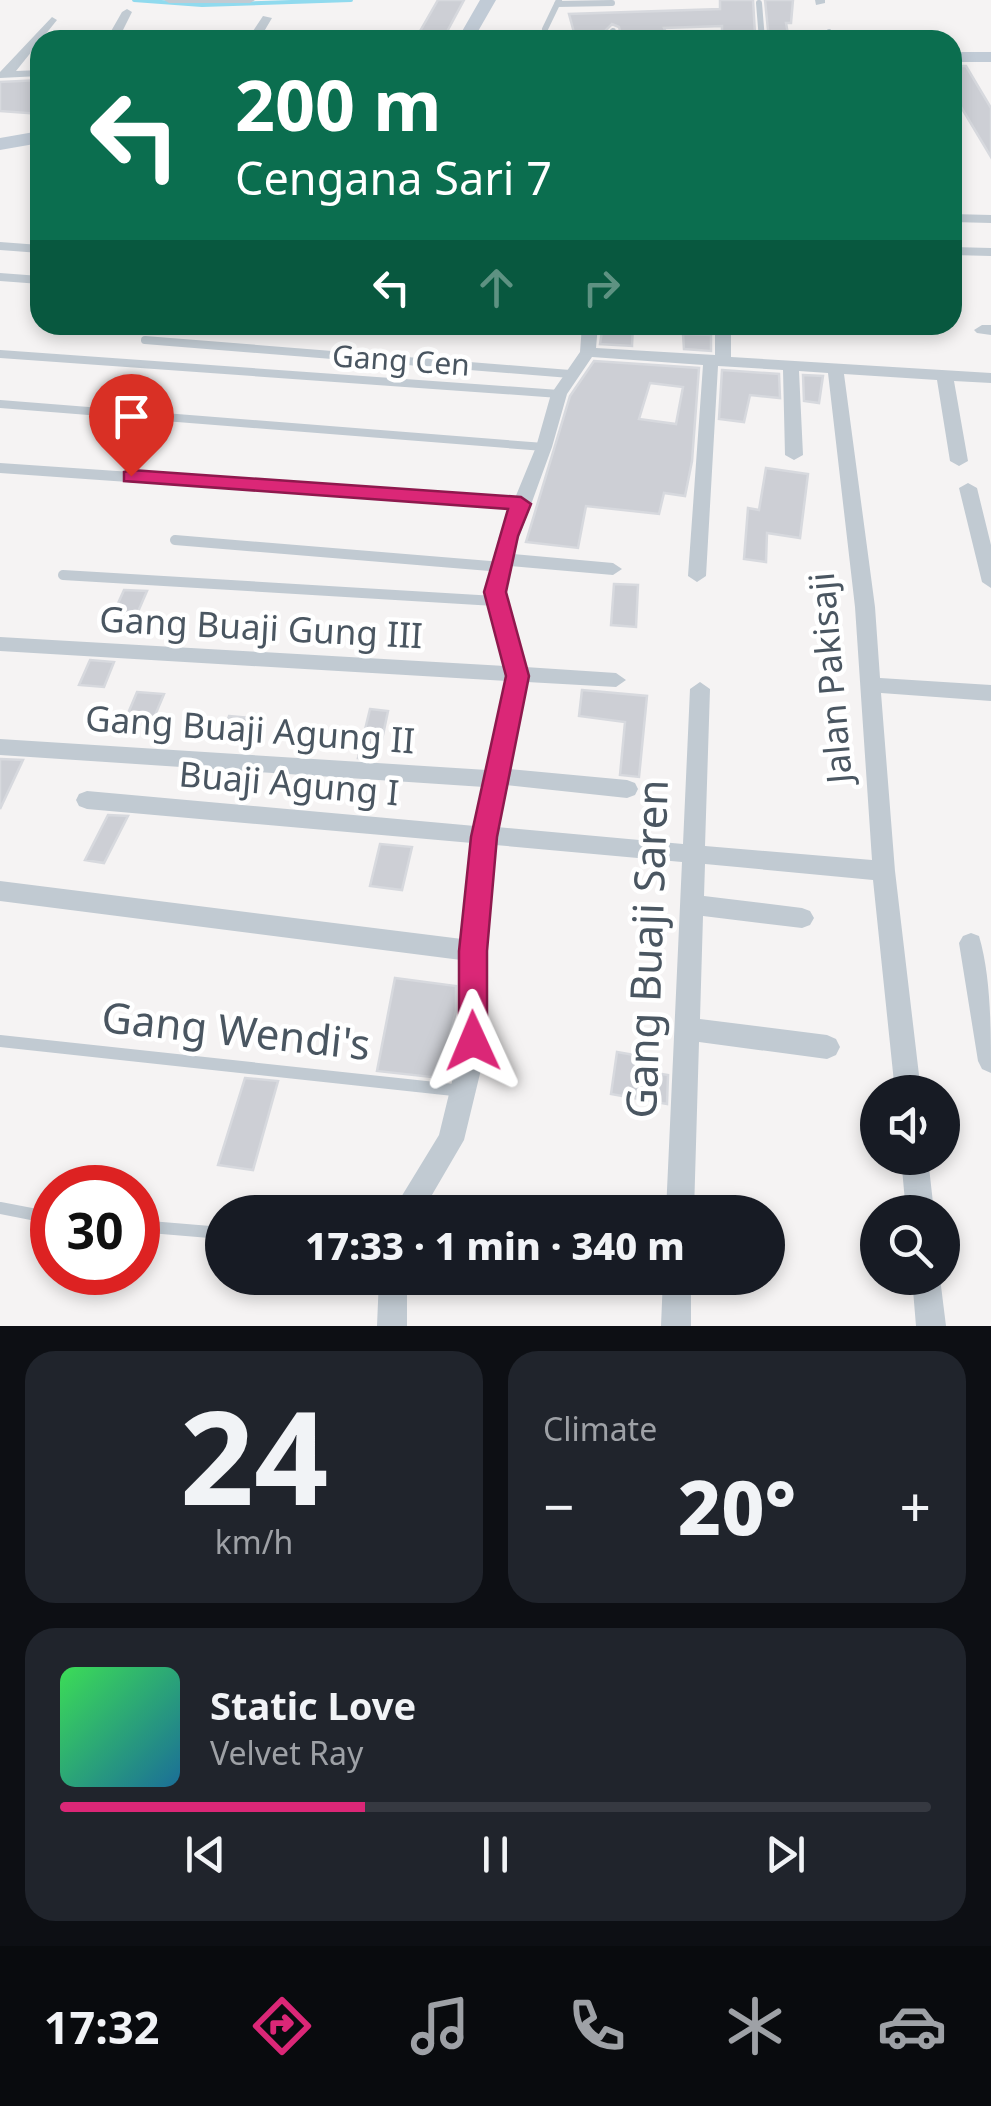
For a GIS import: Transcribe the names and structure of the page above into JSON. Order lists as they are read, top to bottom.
{
  "streets": {
    "street": [
      "Gang Buaji Gung III",
      "Jalan Pakisaji",
      "Gang Buaji Agung II",
      "Buaji Agung I",
      "Gang Buaji Saren"
    ],
    "lane": ["Gang Cen", "Gang Wendi's"]
  },
  "crossings": [
    ["Jalan Pakisaji", "Buaji Agung I"],
    ["Buaji Agung I", "Gang Buaji Saren"]
  ],
  "page": {
    "turn": ["200 m", "Cengana Sari 7"],
    "limit": "30",
    "trip": "17:33 · 1 min · 340 m",
    "tile": [
      ["24", "km/h"],
      "Climate"
    ],
    "heat": ["−", "20°", "+"],
    "song": ["Static Love", "Velvet Ray"],
    "tabs": "17:32"
  }
}
